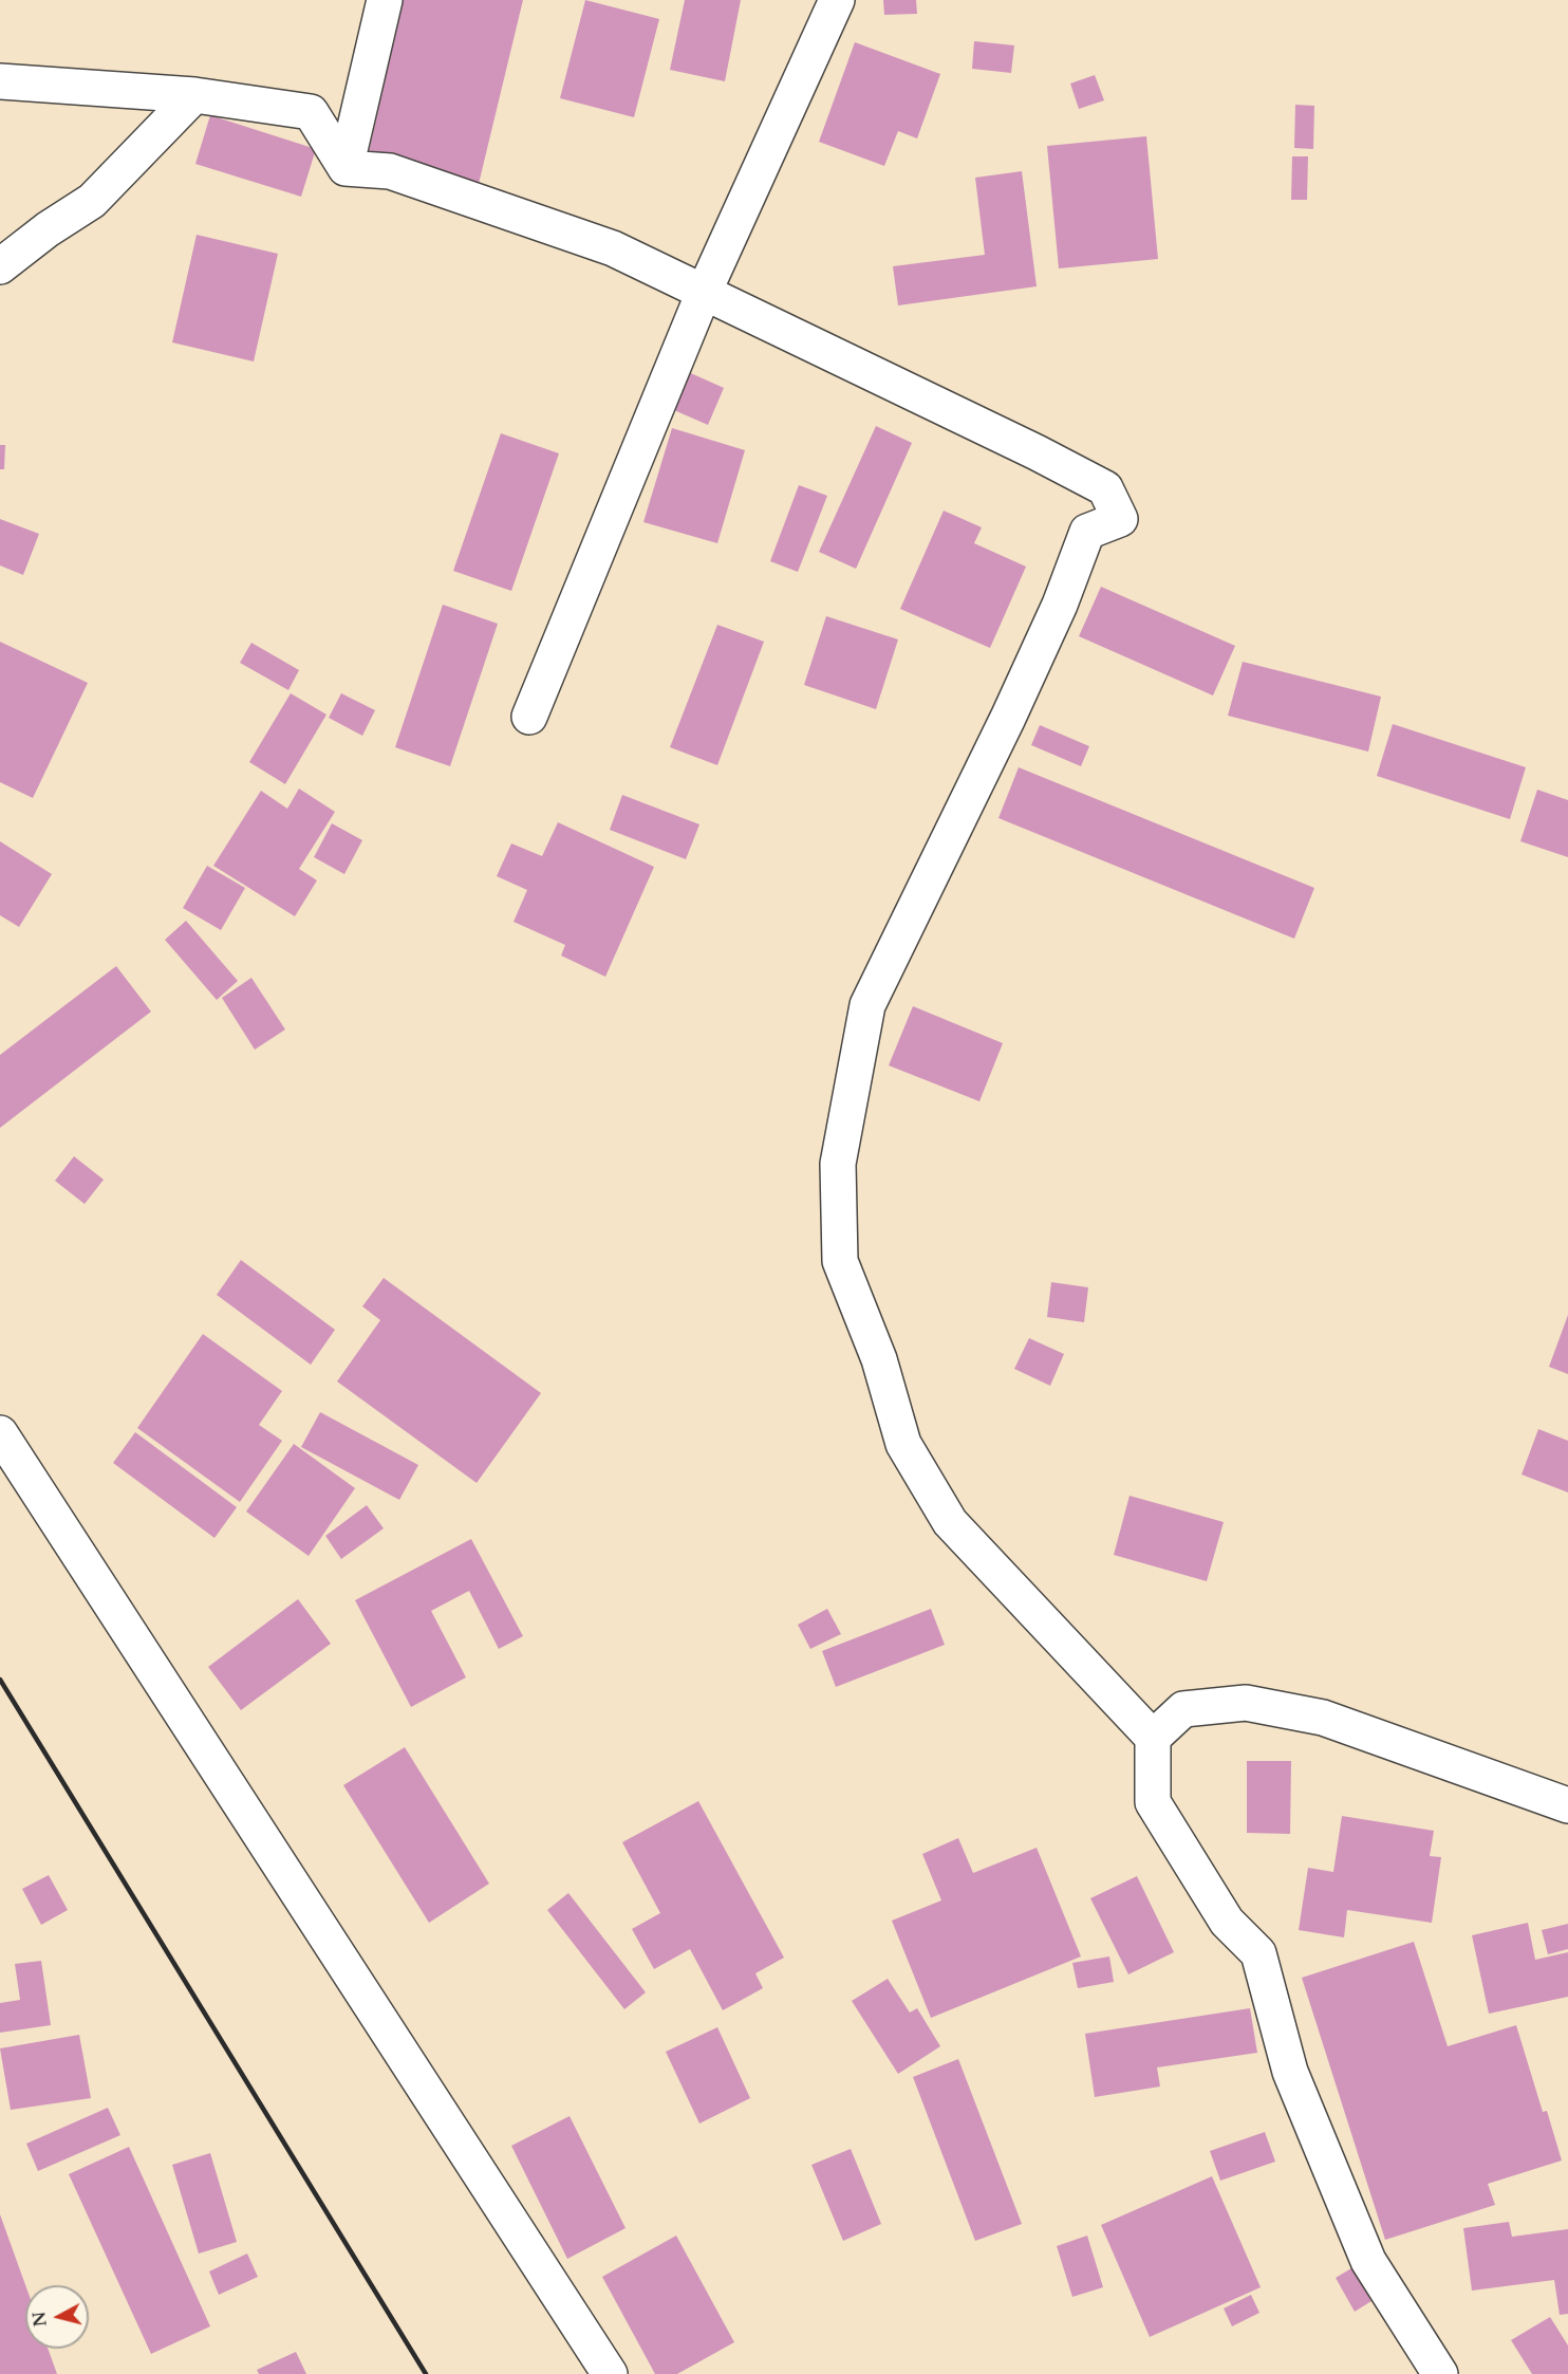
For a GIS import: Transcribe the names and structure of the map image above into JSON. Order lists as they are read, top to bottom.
{
  "north": "left"
}
